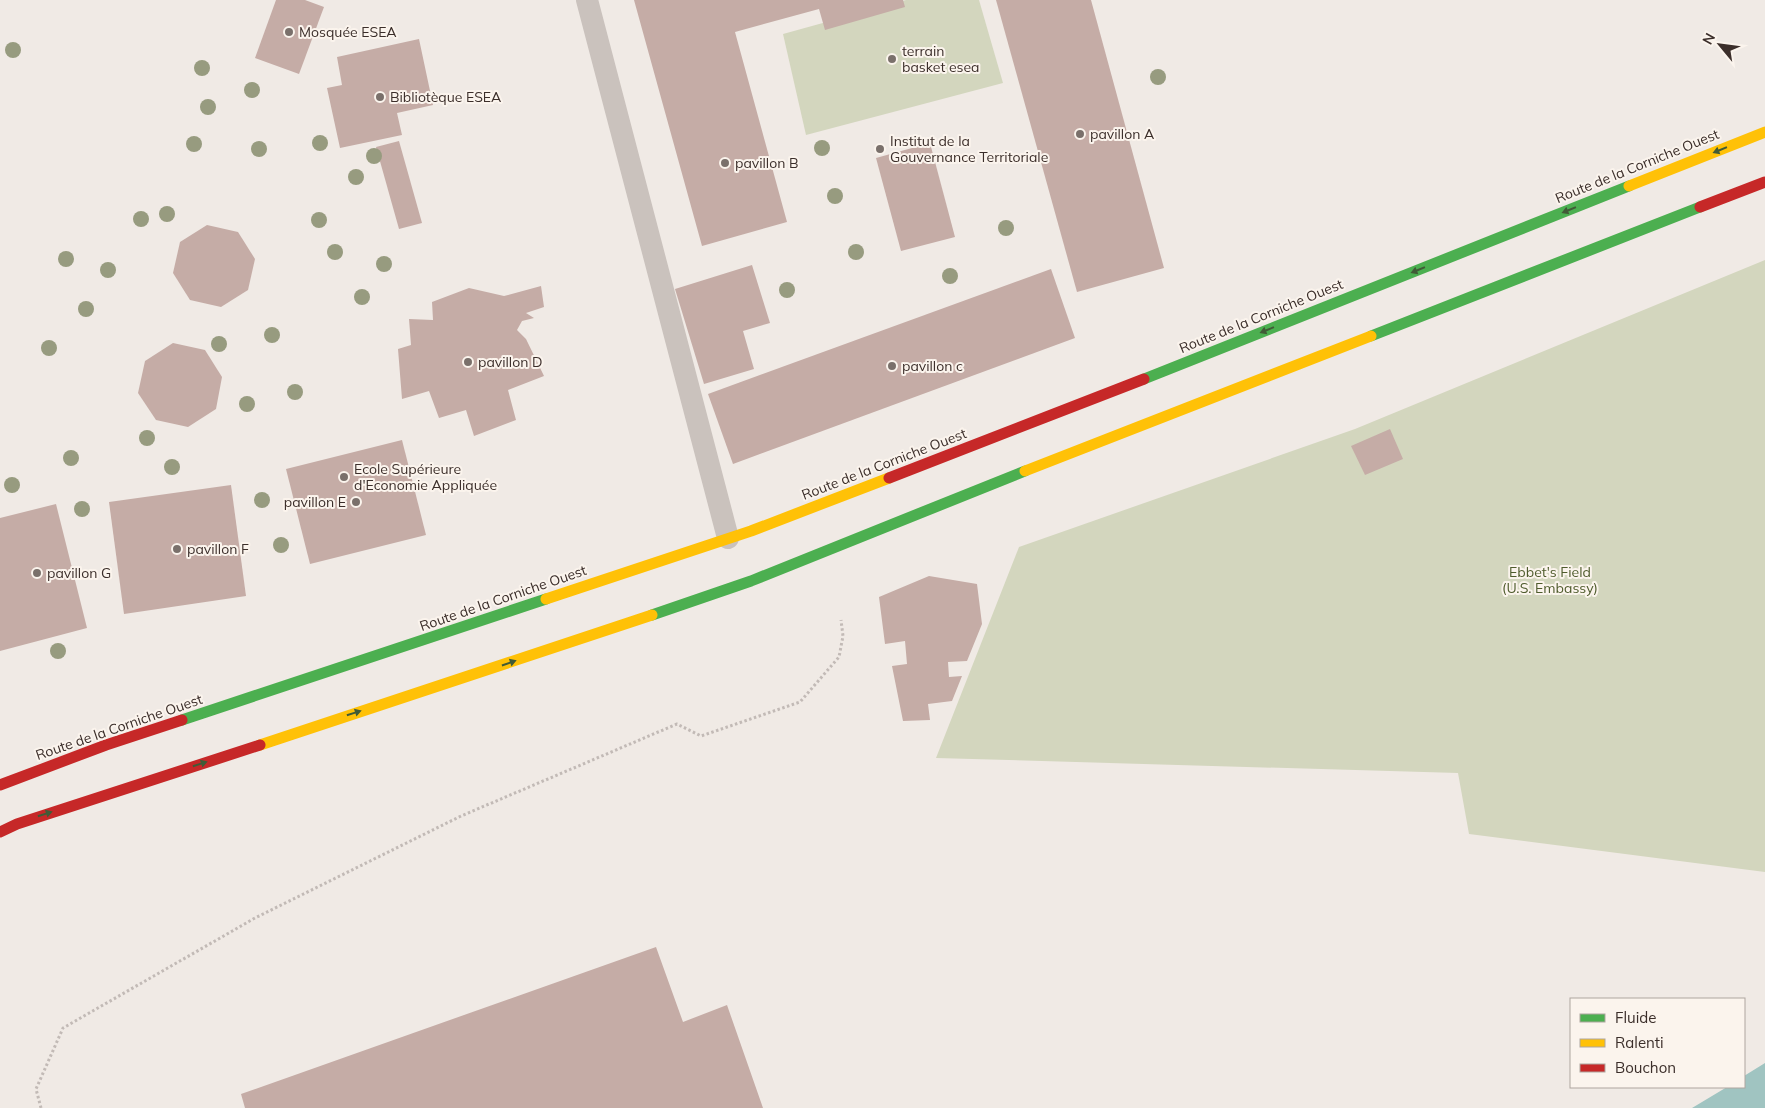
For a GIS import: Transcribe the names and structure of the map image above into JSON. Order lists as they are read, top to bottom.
{
  "streets": {
    "highway": ["Route de la Corniche Ouest"]
  },
  "parks": ["Ebbet's Field (U.S. Embassy)"],
  "places": [
    "Mosquée ESEA",
    "terrain basket esea",
    "Bibliotèque ESEA",
    "pavillon A",
    "Institut de la Gouvernance Territoriale",
    "pavillon B",
    "pavillon D",
    "pavillon c",
    "Ecole Supérieure d'Economie Appliquée",
    "pavillon E",
    "pavillon F",
    "pavillon G"
  ],
  "legend": ["Fluide", "Ralenti", "Bouchon"],
  "north": "top left"
}
